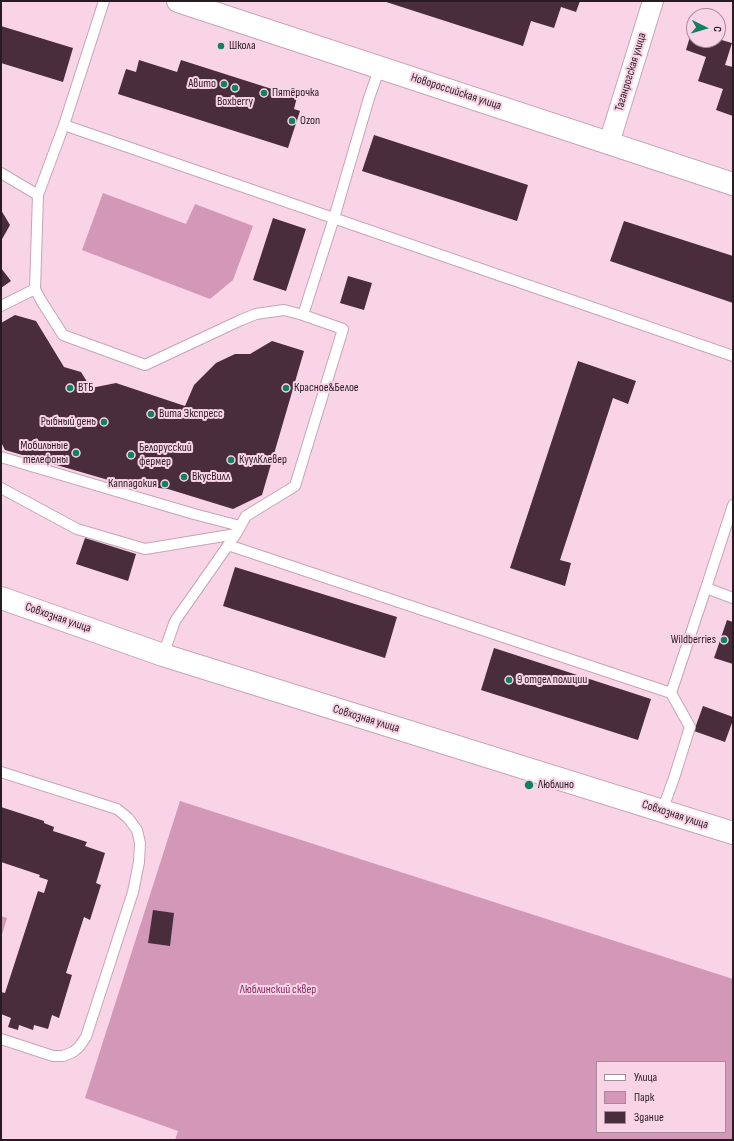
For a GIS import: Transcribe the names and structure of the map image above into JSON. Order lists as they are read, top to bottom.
{
  "streets": {
    "street": ["Таганрогская улица", "Новороссийская улица", "Совхозная улица"]
  },
  "crossings": [
    ["Таганрогская улица", "Новороссийская улица"]
  ],
  "parks": ["Люблинский сквер"],
  "places": [
    "Школа",
    "Авито",
    "Boxberry",
    "Пятёрочка",
    "Ozon",
    "ВТБ",
    "Красное&Белое",
    "Вита Экспресс",
    "Рыбный день",
    "Мобильные телефоны",
    "Белорусский фермер",
    "КуулКлевер",
    "ВкусВилл",
    "Каппадокия",
    "Wildberries",
    "9 отдел полиции",
    "Люблино"
  ],
  "legend": ["Улица", "Парк", "Здание"],
  "north": "right"
}
